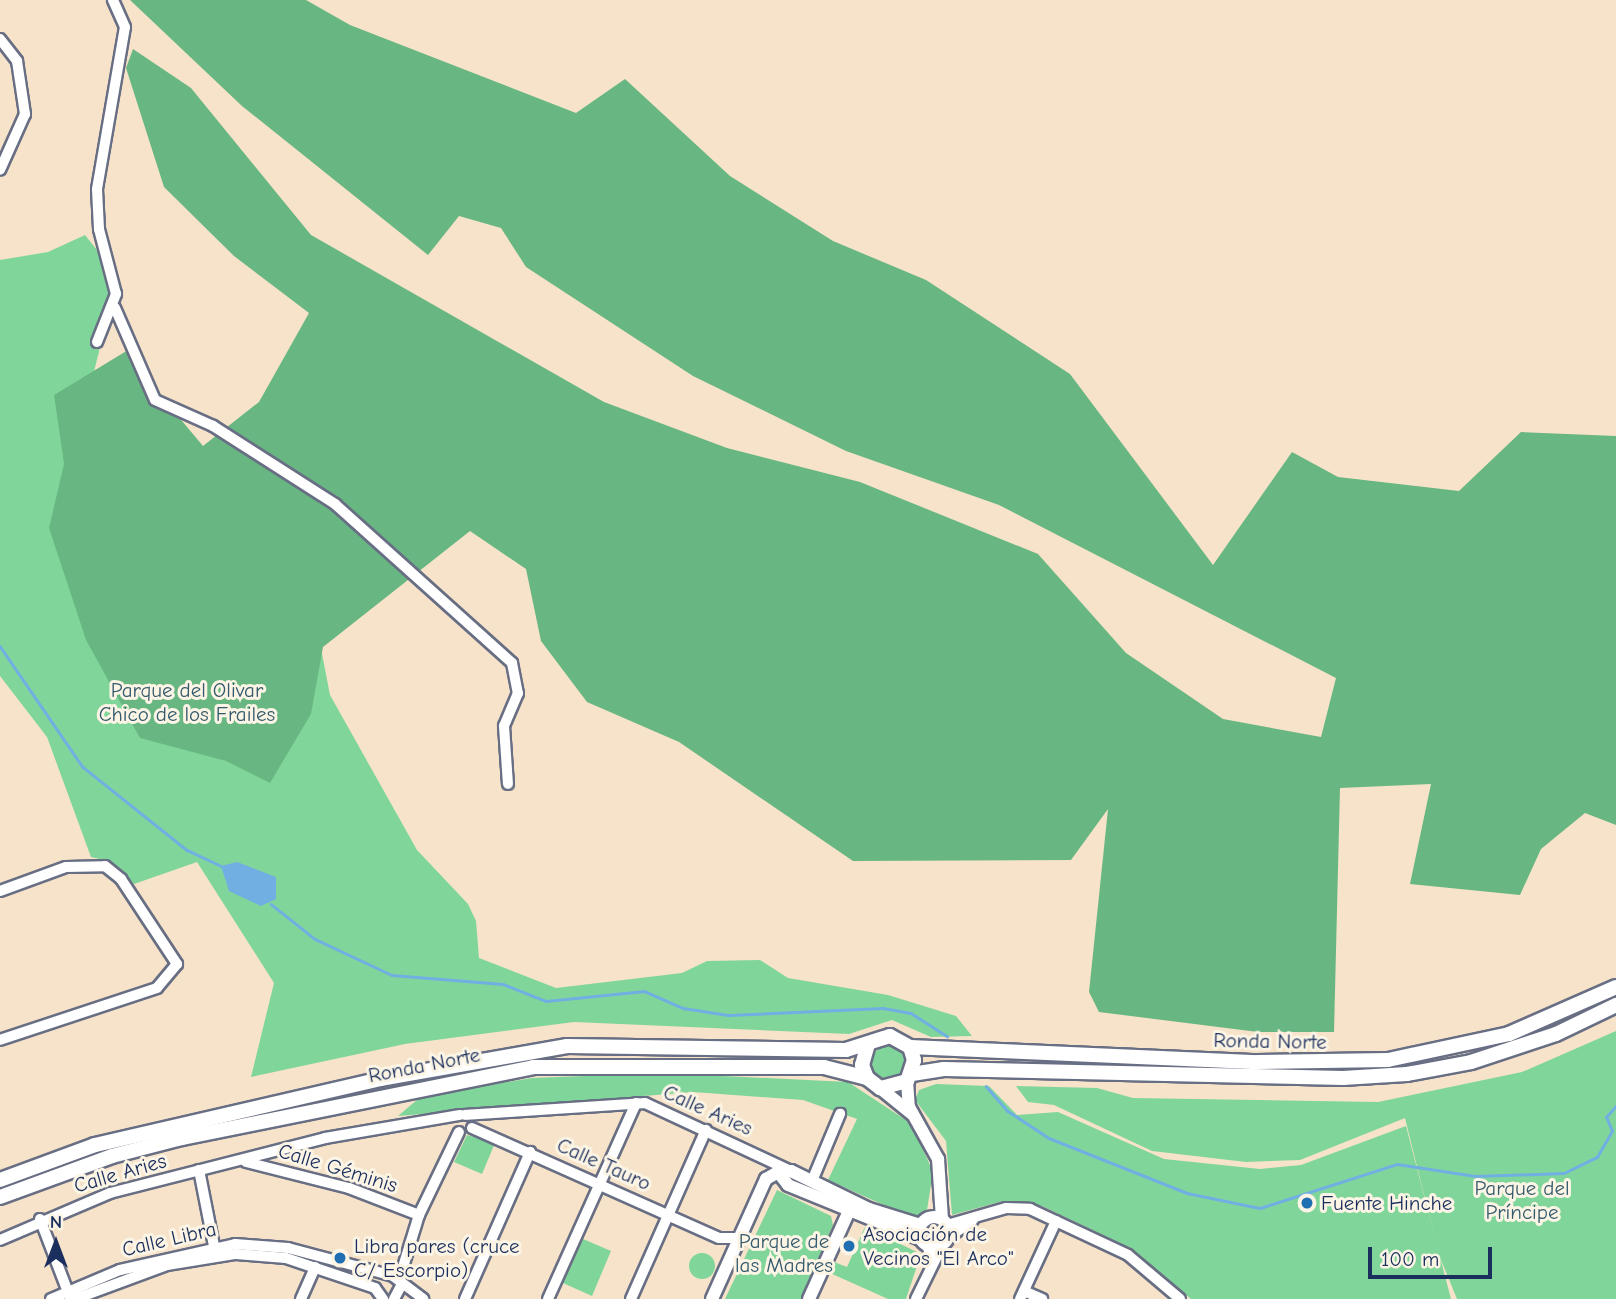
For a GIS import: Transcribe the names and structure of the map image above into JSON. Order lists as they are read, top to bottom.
{
  "streets": {
    "highway": ["Ronda Norte"],
    "main road": ["Calle Aries"],
    "street": ["Calle Tauro", "Calle Géminis", "Calle Libra"]
  },
  "crossings": [
    ["Calle Aries", "Calle Géminis"]
  ],
  "parks": ["Parque del Olivar Chico de los Frailes", "Parque del Príncipe", "Parque de las Madres"],
  "places": ["Fuente Hinche", "Asociación de Vecinos \"El Arco\"", "Libra pares (cruce C/ Escorpio)"],
  "scale_bar": "100 m",
  "north": "top"
}
